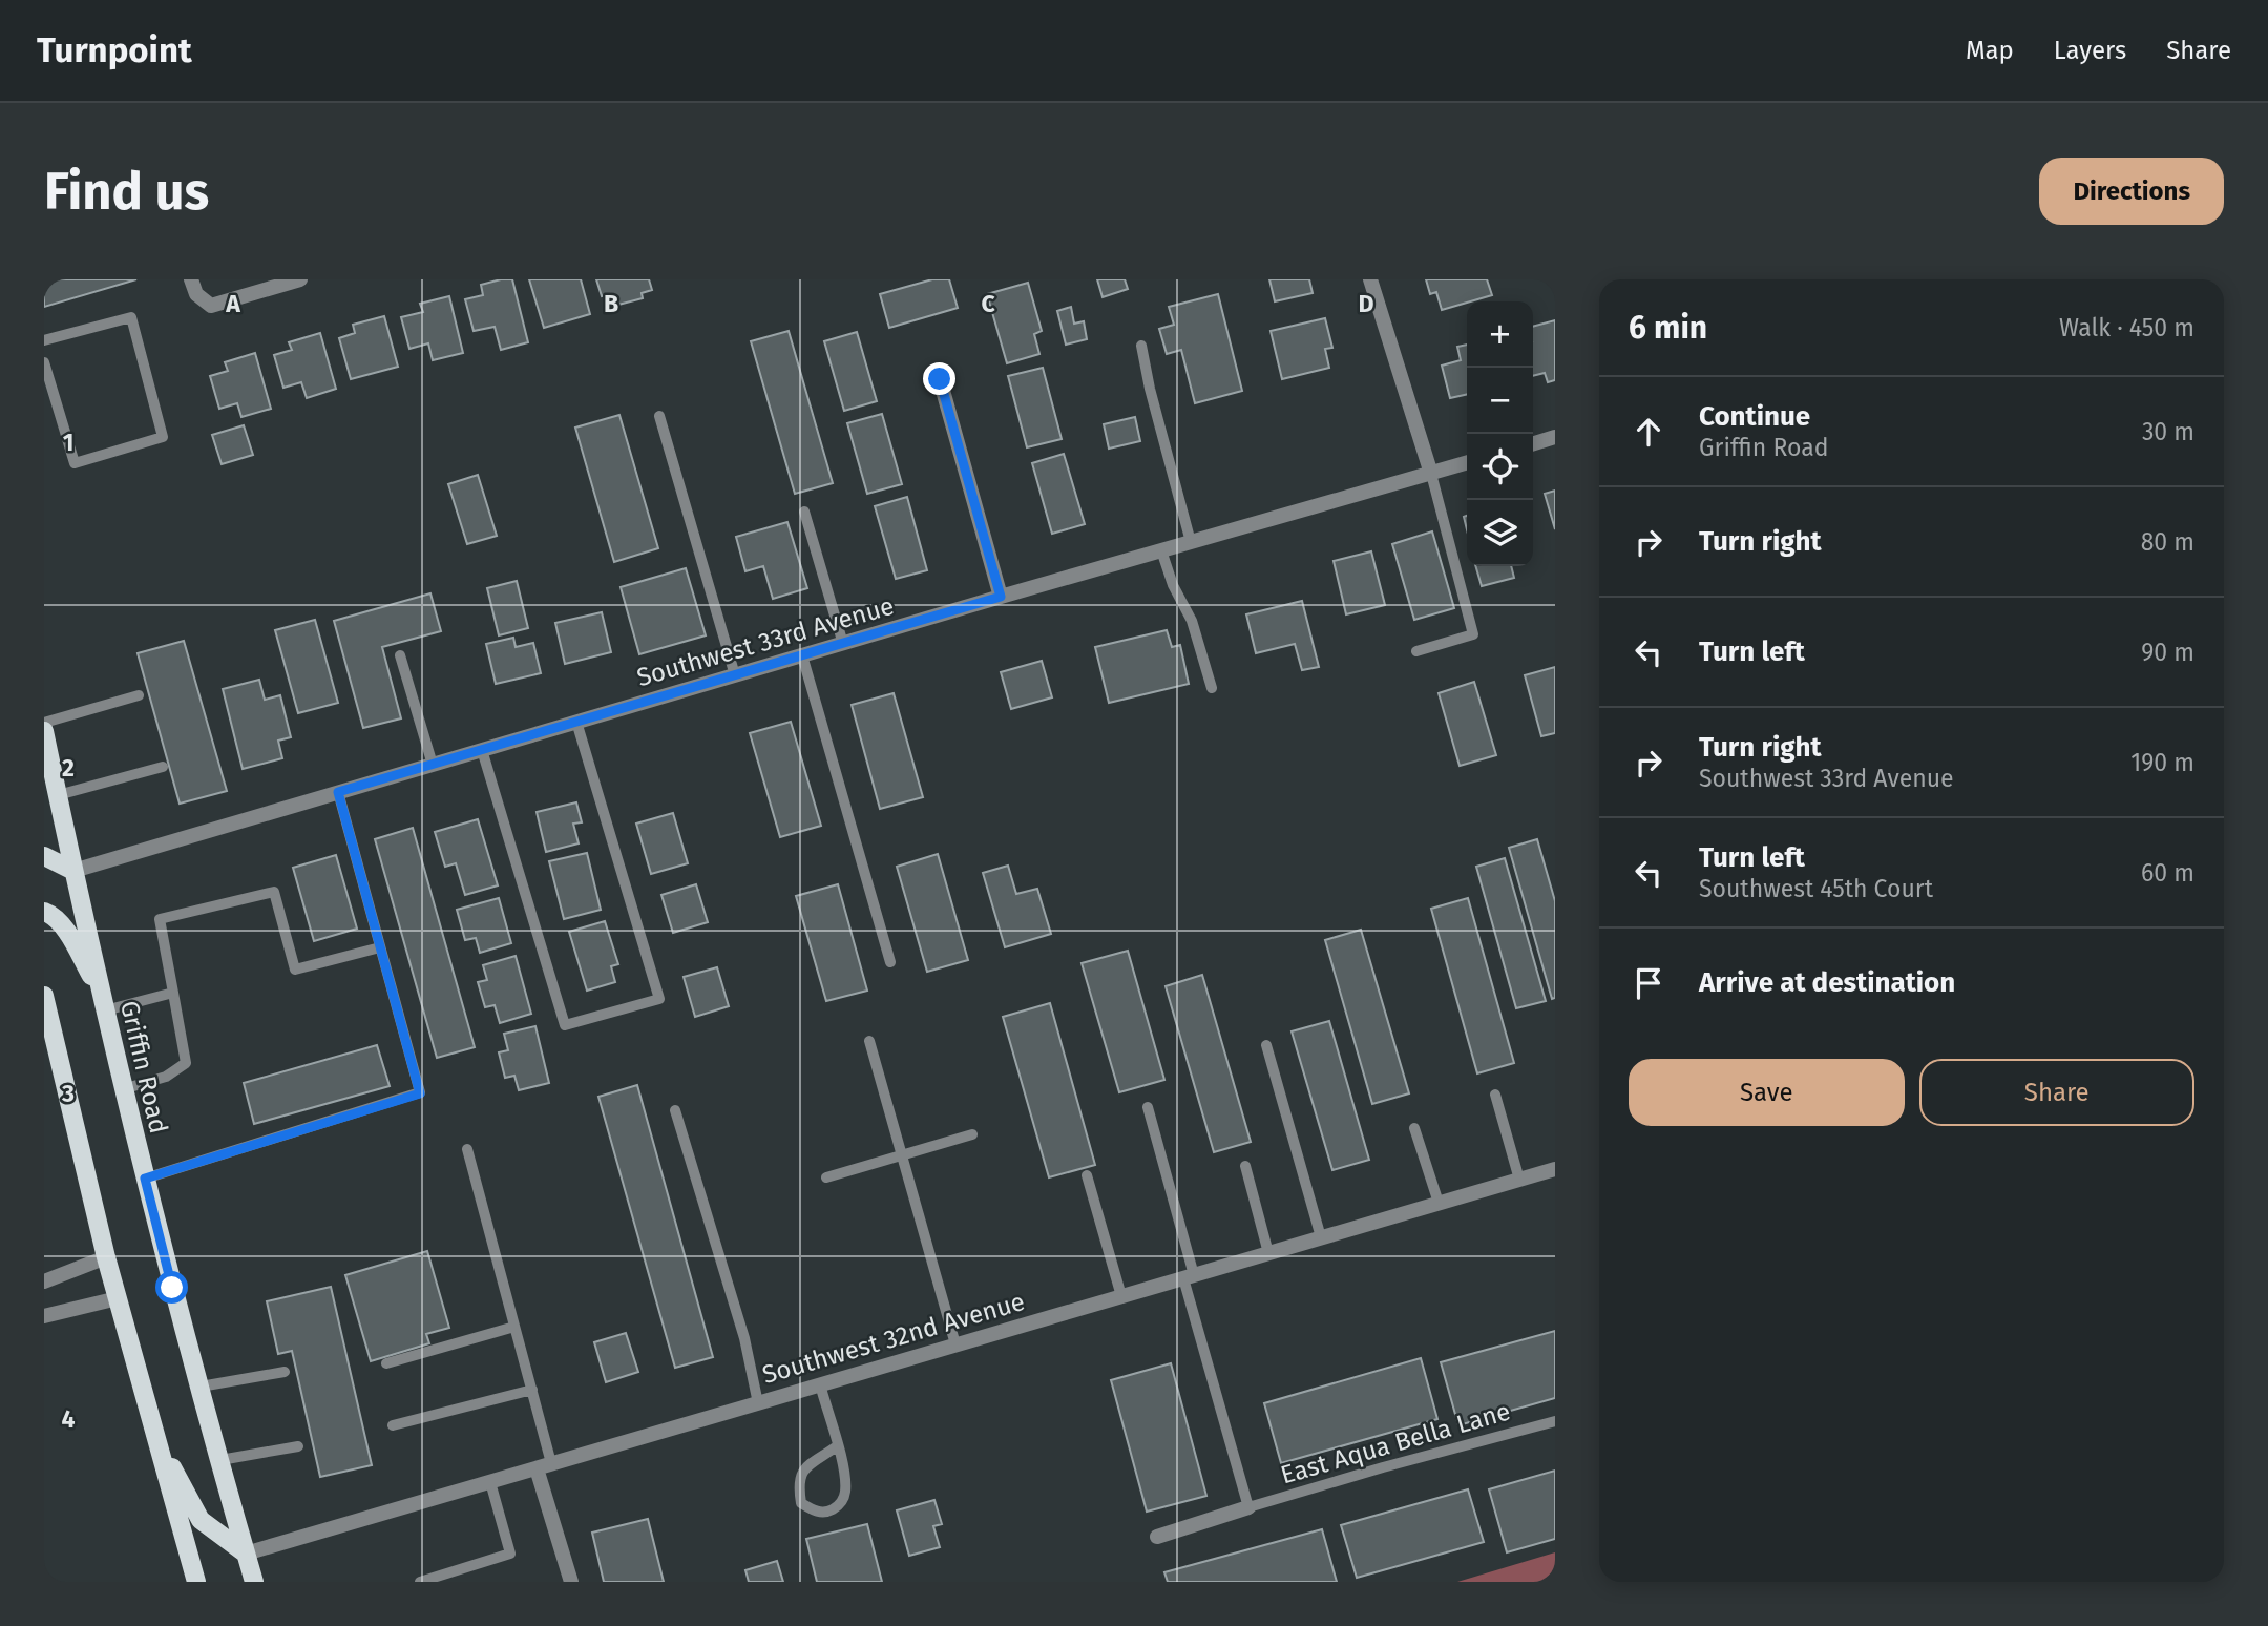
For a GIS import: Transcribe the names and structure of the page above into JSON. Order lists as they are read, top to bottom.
{
  "streets": {
    "main road": ["Griffin Road"],
    "street": ["Southwest 33rd Avenue", "Southwest 32nd Avenue"],
    "lane": ["East Aqua Bella Lane"]
  },
  "crossings": [
    ["Southwest 33rd Avenue", "Griffin Road"],
    ["Griffin Road", "Southwest 32nd Avenue"]
  ],
  "page": {
    "header": "Turnpoint",
    "nav": ["Map", "Layers", "Share"],
    "buttons": [
      "Directions",
      ["Save", "Share"]
    ],
    "title": "Find us",
    "heading": ["6 min", "Walk · 450 m"],
    "map_buttons": ["+", "−"],
    "list": [
      ["Continue", "Griffin Road", "30 m"],
      ["Turn right", "80 m"],
      ["Turn left", "90 m"],
      ["Turn right", "Southwest 33rd Avenue", "190 m"],
      ["Turn left", "Southwest 45th Court", "60 m"],
      "Arrive at destination"
    ]
  },
  "grid": {
    "columns": [
      "A",
      "B",
      "C",
      "D"
    ],
    "rows": [
      "1",
      "2",
      "3",
      "4"
    ]
  }
}
